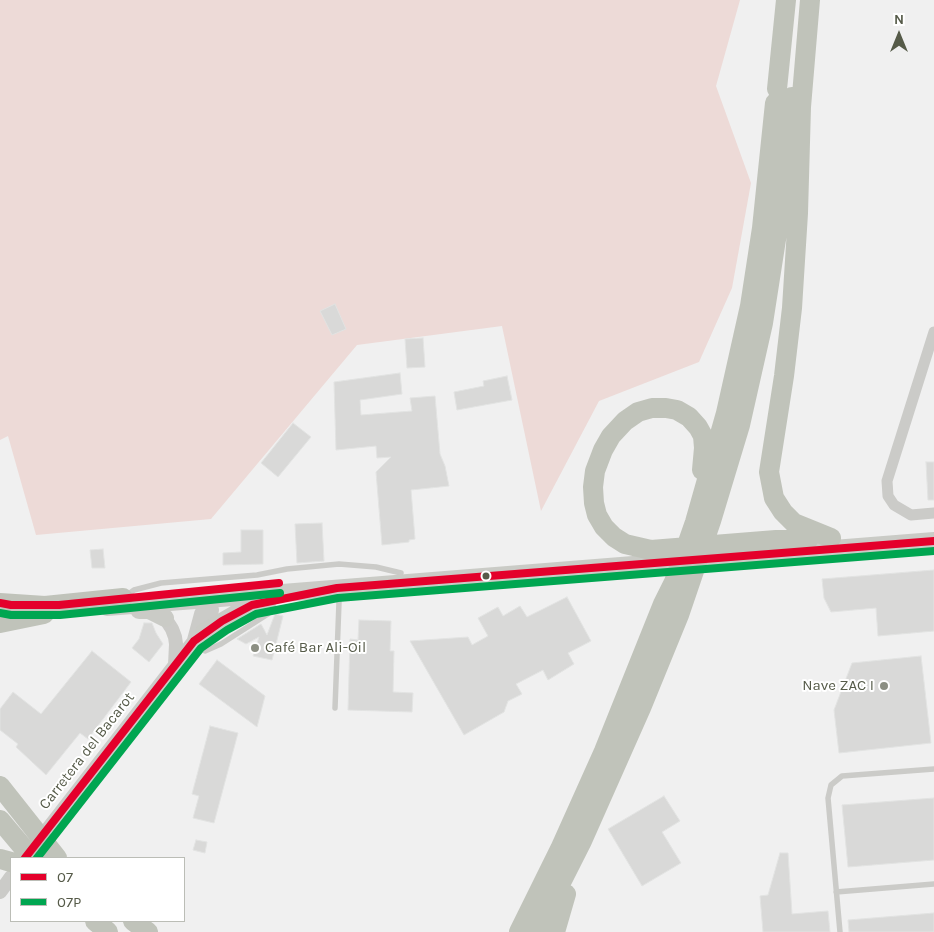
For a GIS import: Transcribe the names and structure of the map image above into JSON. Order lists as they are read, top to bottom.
{
  "streets": {
    "street": ["Carretera del Bacarot"]
  },
  "places": ["Café Bar Ali-Oil", "Nave ZAC I"],
  "lines": ["transit line 07", "transit line 07P"],
  "legend": ["07", "07P"],
  "north": "top"
}
